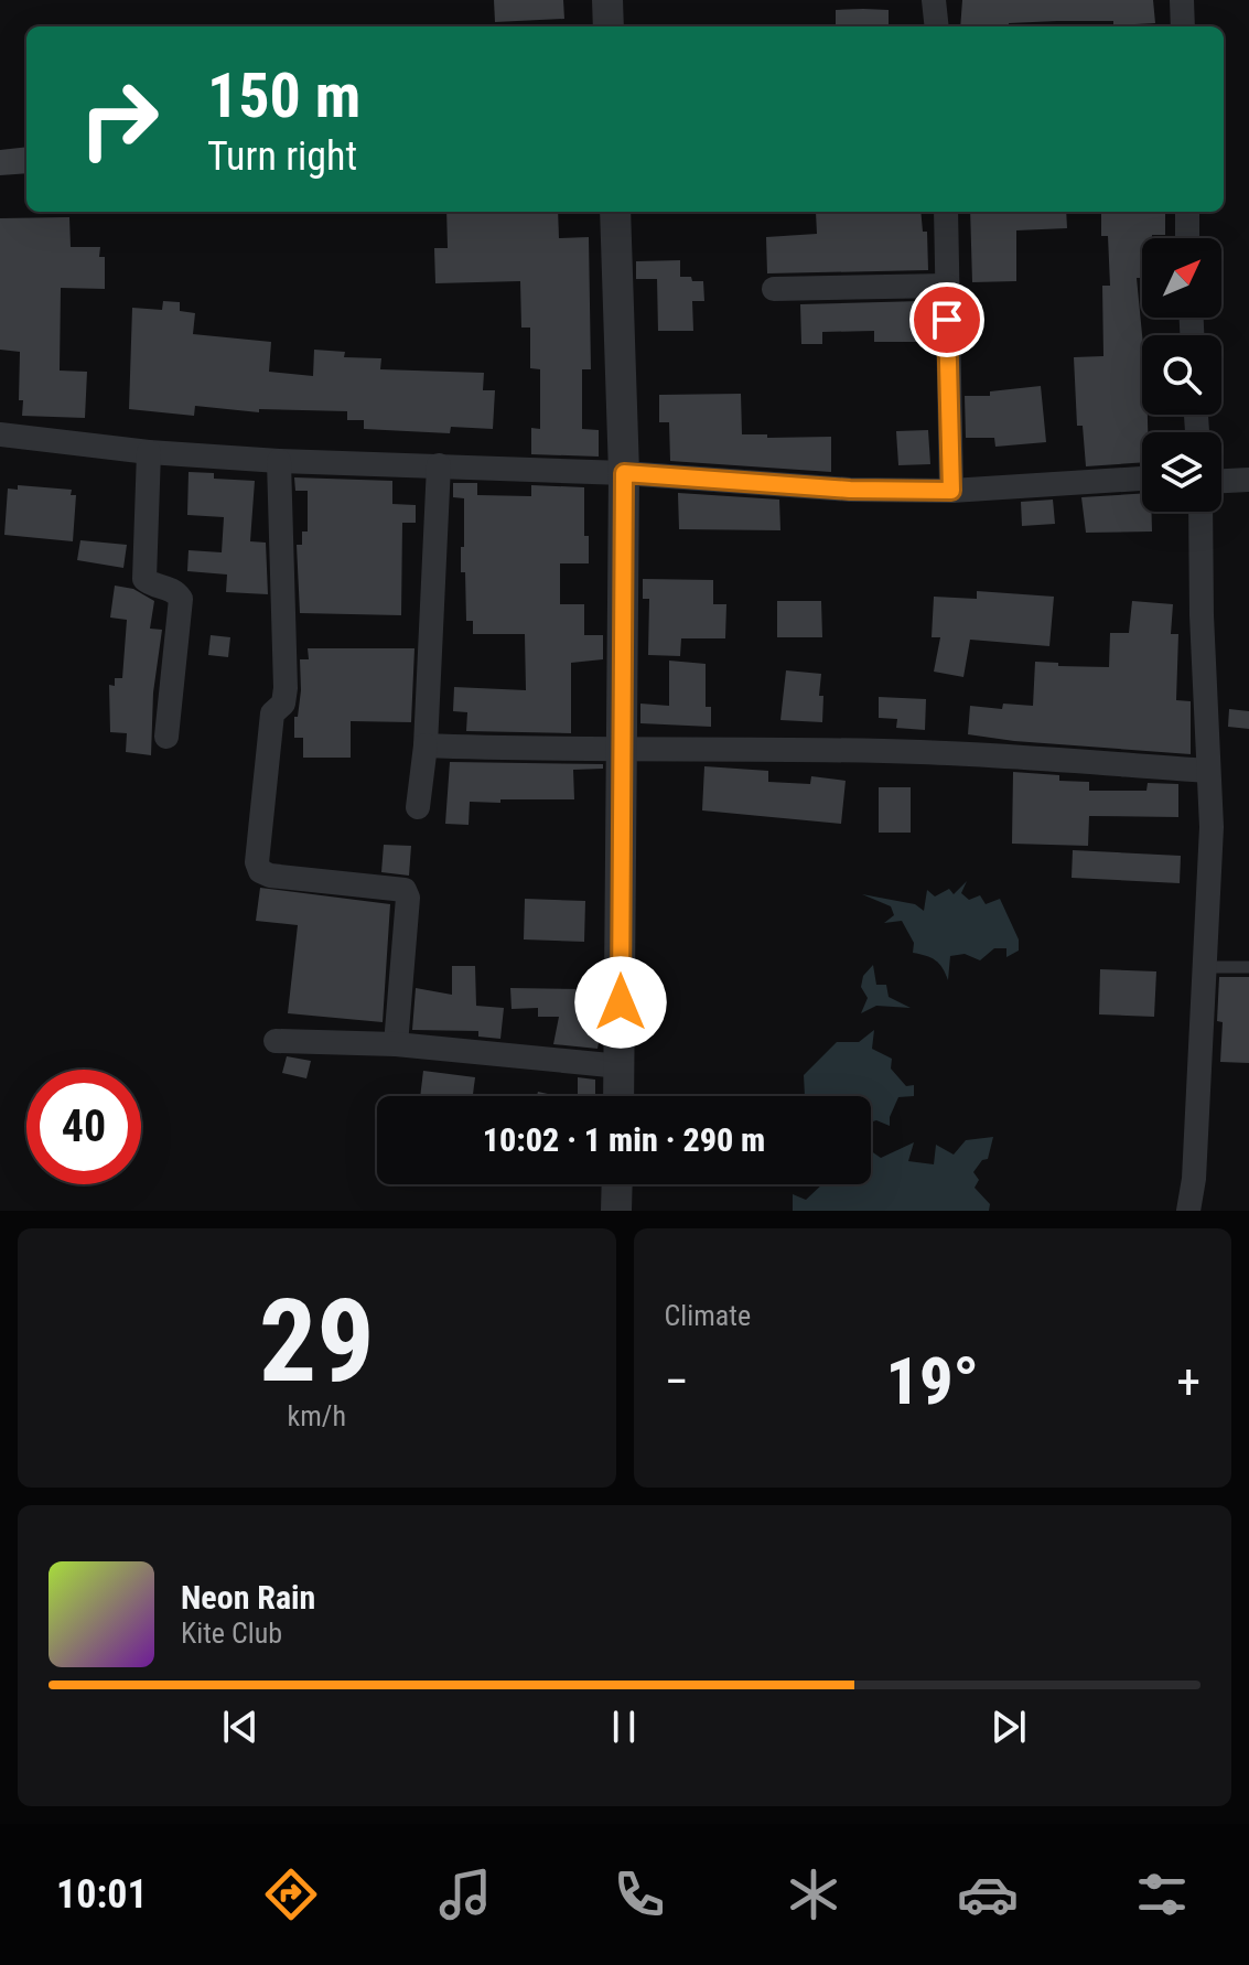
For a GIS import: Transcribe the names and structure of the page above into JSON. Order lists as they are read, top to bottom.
{
  "north": "top right",
  "page": {
    "turn": ["150 m", "Turn right"],
    "limit": "40",
    "trip": "10:02 · 1 min · 290 m",
    "tile": [
      ["29", "km/h"],
      "Climate"
    ],
    "heat": ["−", "19°", "+"],
    "song": ["Neon Rain", "Kite Club"],
    "tabs": "10:01"
  }
}
